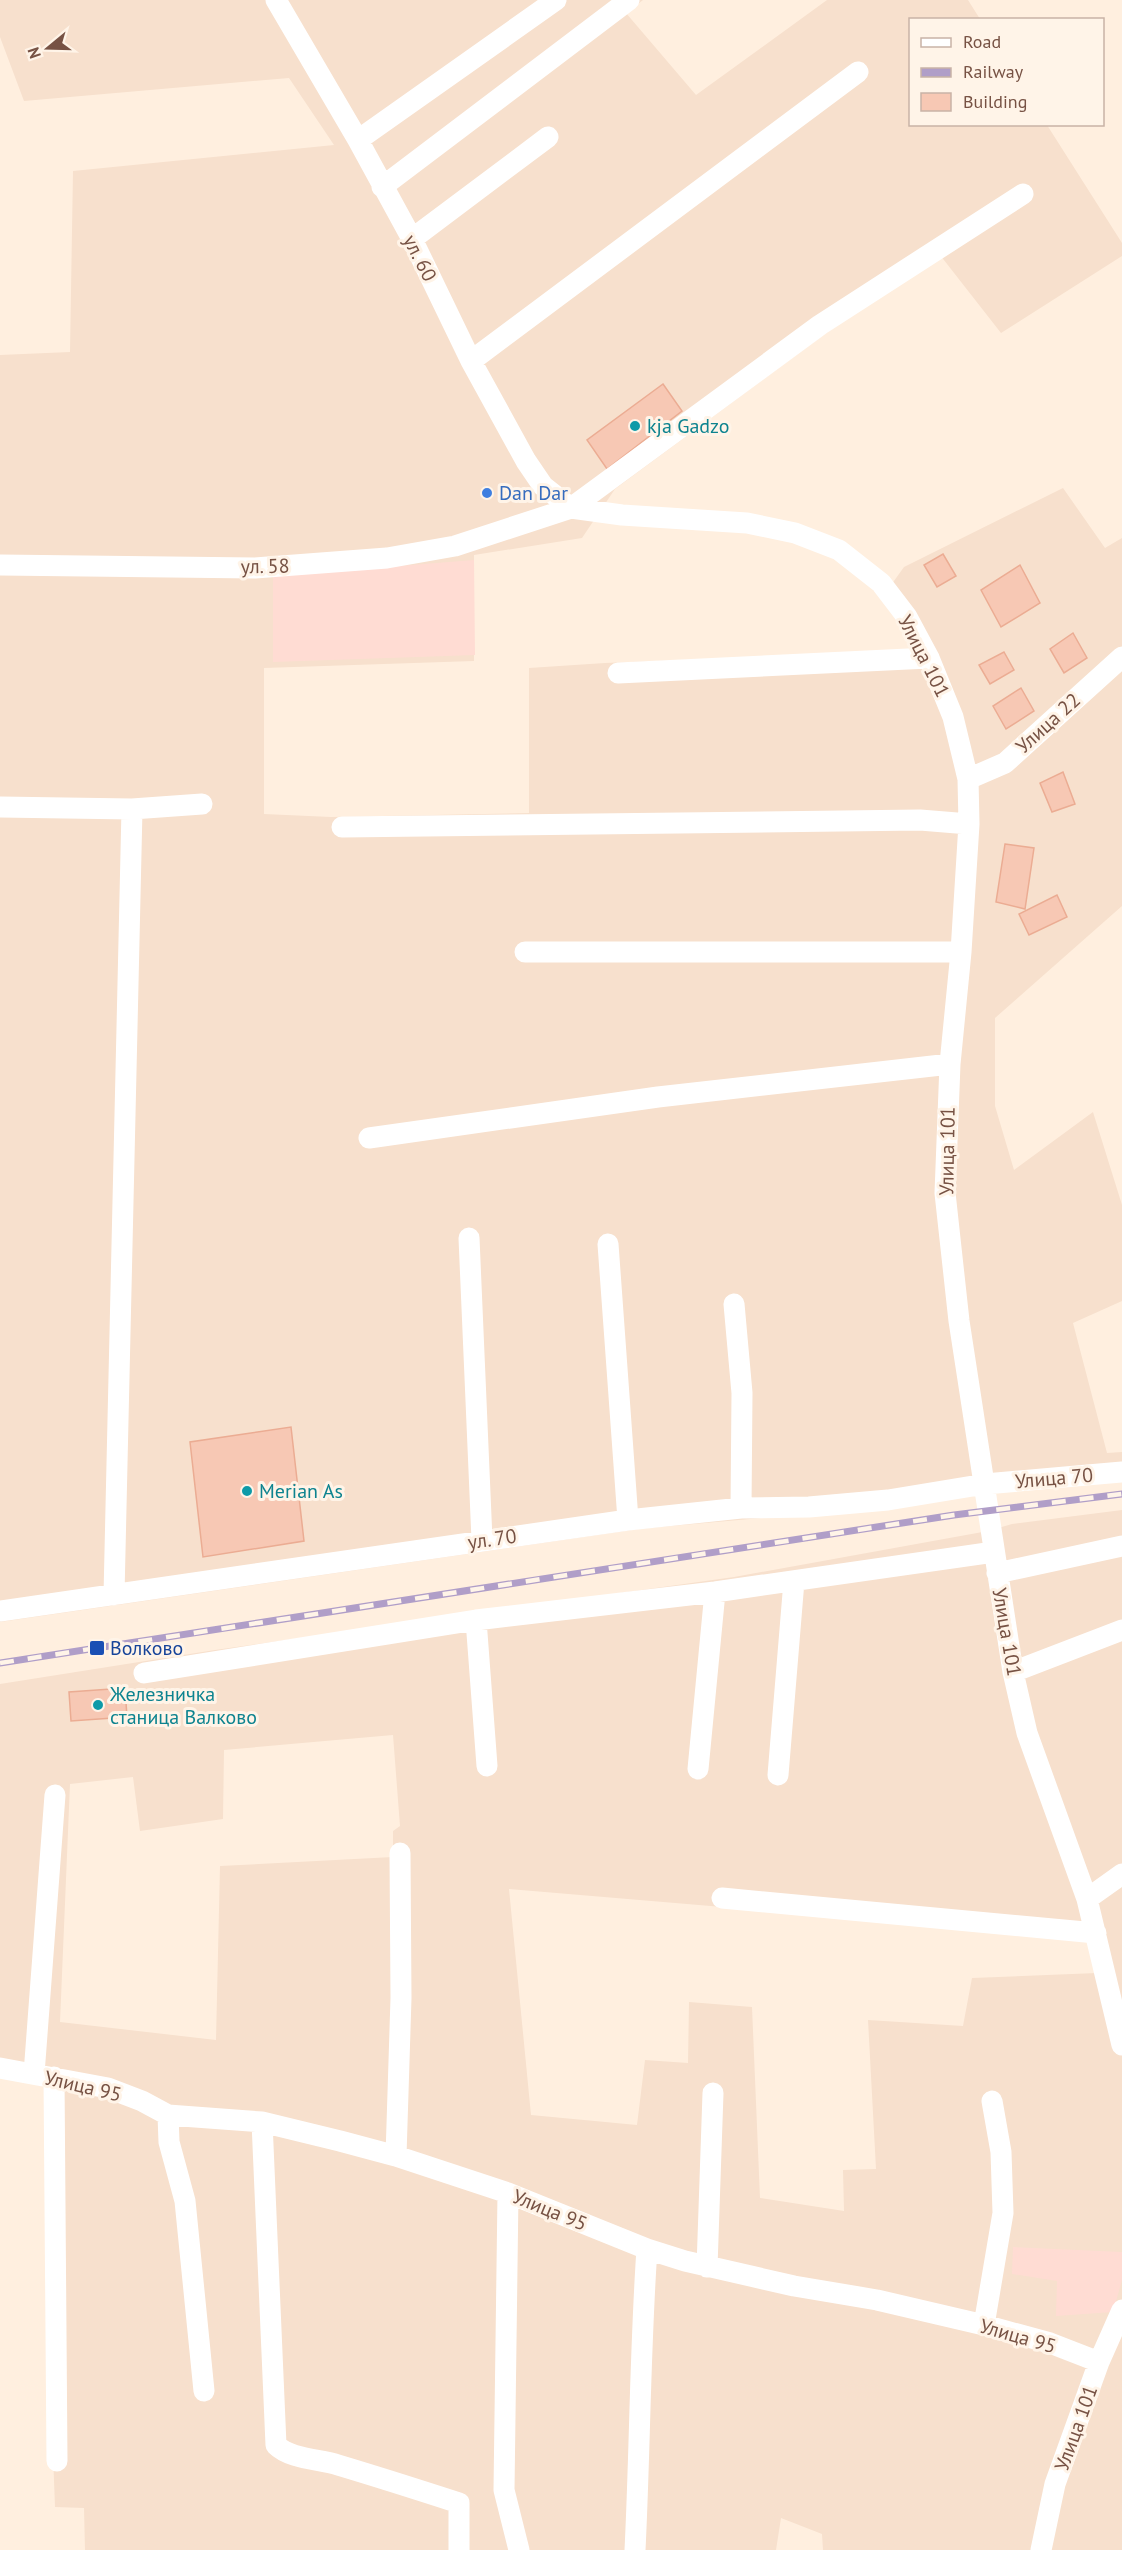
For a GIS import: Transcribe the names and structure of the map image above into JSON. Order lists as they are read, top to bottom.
{
  "streets": {
    "street": [
      "ул. 60",
      "ул. 58",
      "Улица 101",
      "Улица 22",
      "Улица 70",
      "ул. 70",
      "Улица 95"
    ]
  },
  "crossings": [
    ["ул. 60", "ул. 58"],
    ["ул. 60", "Улица 101"],
    ["ул. 58", "Улица 101"],
    ["Улица 101", "Улица 22"],
    ["Улица 101", "Улица 70"],
    ["Улица 101", "ул. 70"],
    ["Улица 101", "Улица 95"],
    ["Улица 70", "ул. 70"]
  ],
  "places": {
    "other": [
      "kja Gadzo",
      "Dan Dar",
      "Merian As",
      "Железничка станица Валково"
    ],
    "transit": ["Волково"]
  },
  "legend": ["Road", "Railway", "Building"],
  "north": "left"
}
